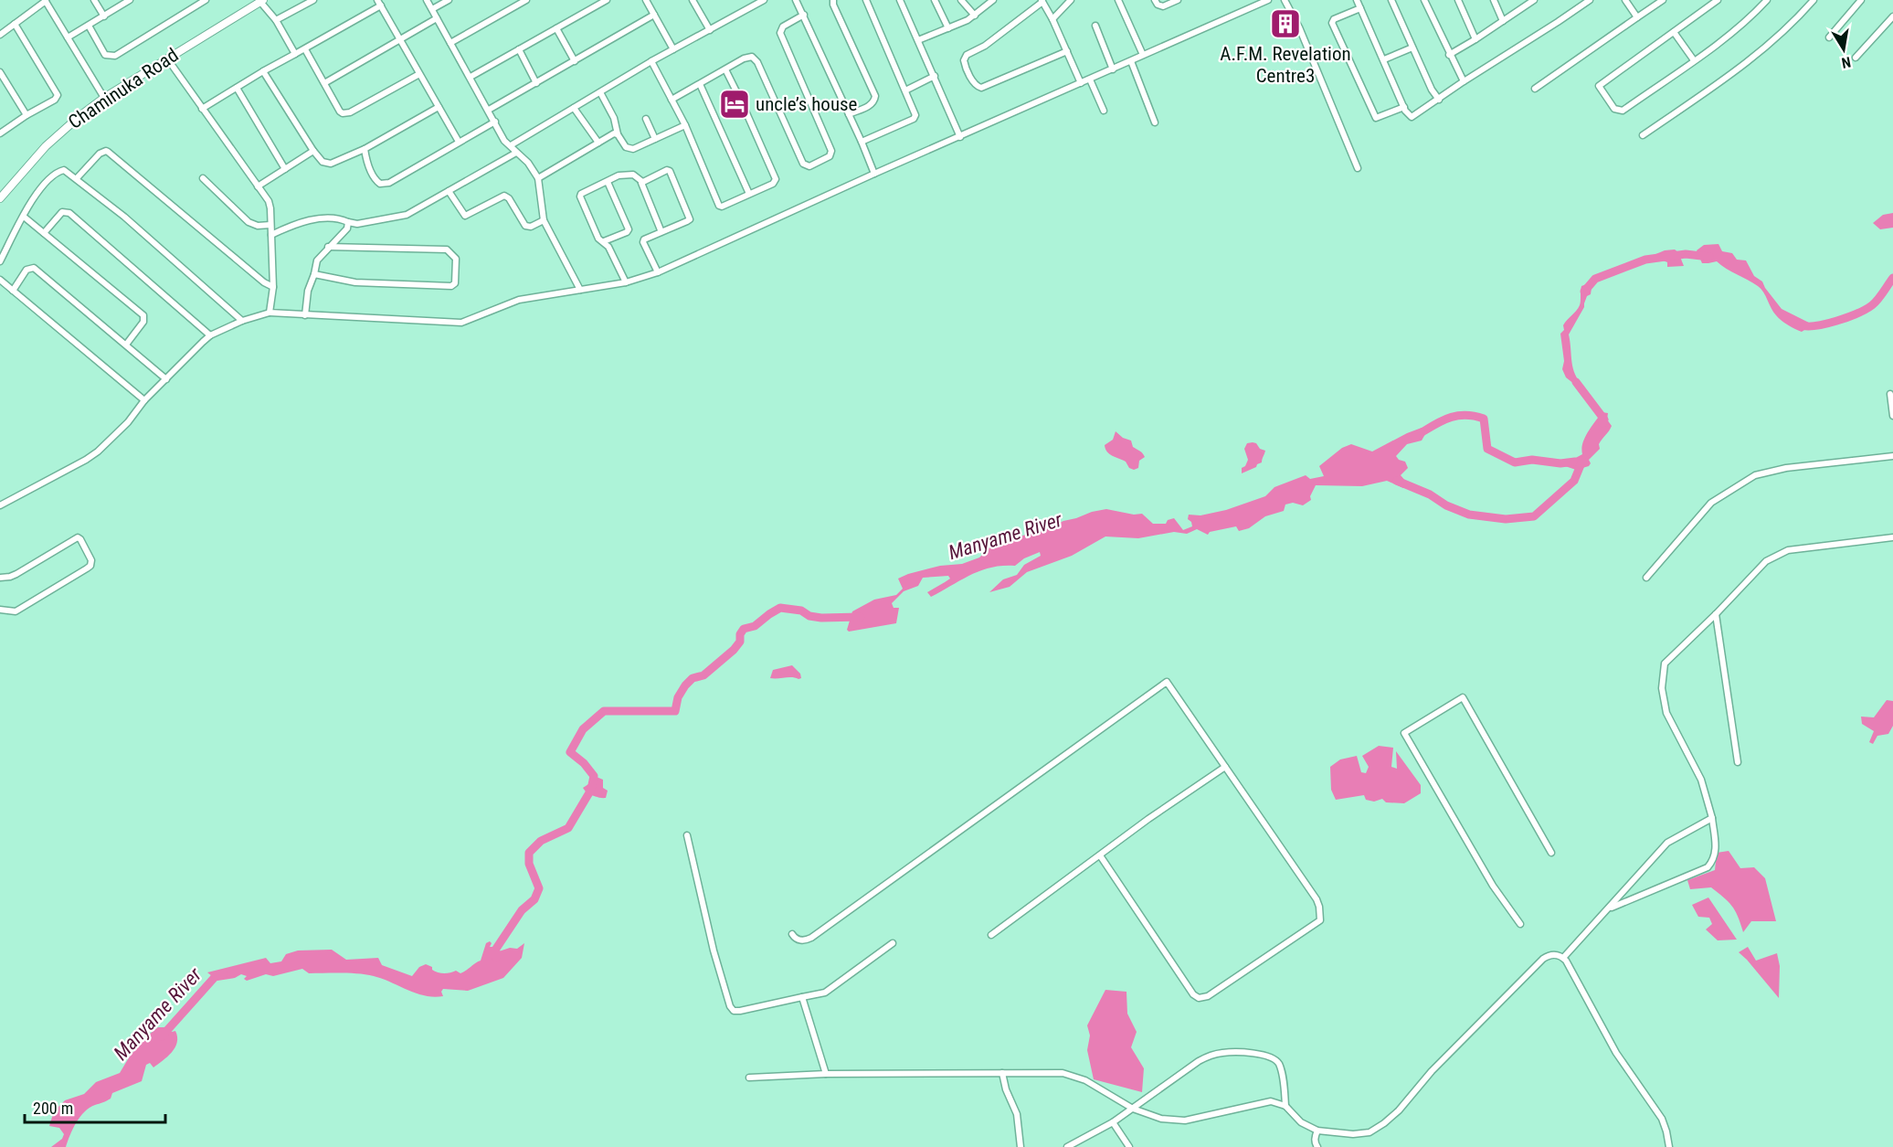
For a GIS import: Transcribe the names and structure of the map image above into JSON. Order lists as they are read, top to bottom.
{
  "streets": {
    "main road": ["Chaminuka Road"]
  },
  "water": ["Manyame River"],
  "places": {
    "building": ["A.F.M. Revelation Centre3"],
    "hotel": ["uncle’s house"]
  },
  "scale_bar": "200 m",
  "north": "bottom"
}
